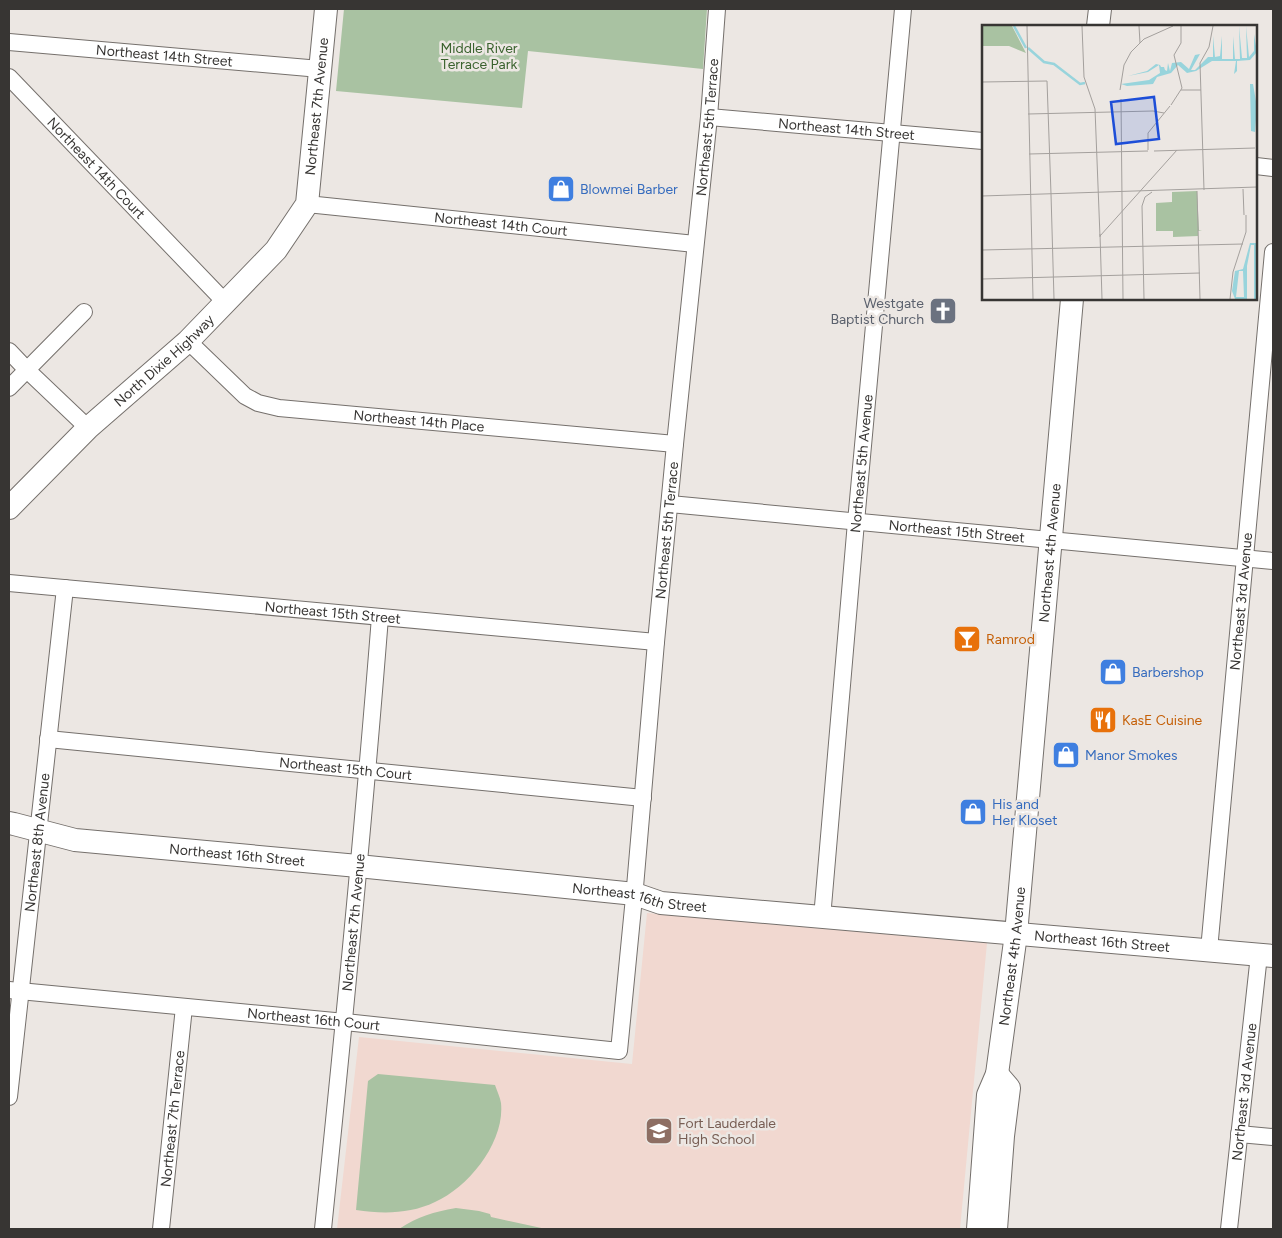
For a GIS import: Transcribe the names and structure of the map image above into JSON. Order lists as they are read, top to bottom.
{
  "streets": {
    "street": [
      "Northeast 14th Street",
      "Northeast 7th Avenue",
      "Northeast 5th Terrace",
      "Northeast 14th Court",
      "North Dixie Highway",
      "Northeast 14th Place",
      "Northeast 5th Avenue",
      "Northeast 15th Street",
      "Northeast 4th Avenue",
      "Northeast 3rd Avenue",
      "Northeast 15th Court",
      "Northeast 8th Avenue",
      "Northeast 16th Street",
      "Northeast 16th Court",
      "Northeast 7th Terrace"
    ]
  },
  "crossings": [
    ["Northeast 14th Street", "Northeast 7th Avenue"],
    ["Northeast 14th Street", "Northeast 5th Terrace"],
    ["Northeast 14th Street", "Northeast 5th Avenue"],
    ["Northeast 7th Avenue", "Northeast 14th Court"],
    ["Northeast 7th Avenue", "North Dixie Highway"],
    ["Northeast 7th Avenue", "Northeast 15th Street"],
    ["Northeast 7th Avenue", "Northeast 15th Court"],
    ["Northeast 7th Avenue", "Northeast 16th Street"],
    ["Northeast 7th Avenue", "Northeast 16th Court"],
    ["Northeast 5th Terrace", "Northeast 14th Court"],
    ["Northeast 5th Terrace", "Northeast 14th Place"],
    ["Northeast 5th Terrace", "Northeast 15th Street"],
    ["Northeast 5th Terrace", "Northeast 15th Court"],
    ["Northeast 5th Terrace", "Northeast 16th Street"],
    ["Northeast 5th Terrace", "Northeast 16th Court"],
    ["Northeast 14th Court", "North Dixie Highway"],
    ["North Dixie Highway", "Northeast 14th Place"],
    ["Northeast 5th Avenue", "Northeast 15th Street"],
    ["Northeast 5th Avenue", "Northeast 16th Street"],
    ["Northeast 15th Street", "Northeast 4th Avenue"],
    ["Northeast 15th Street", "Northeast 3rd Avenue"],
    ["Northeast 15th Street", "Northeast 8th Avenue"],
    ["Northeast 4th Avenue", "Northeast 16th Street"],
    ["Northeast 3rd Avenue", "Northeast 16th Street"],
    ["Northeast 15th Court", "Northeast 8th Avenue"],
    ["Northeast 8th Avenue", "Northeast 16th Street"],
    ["Northeast 8th Avenue", "Northeast 16th Court"],
    ["Northeast 16th Court", "Northeast 7th Terrace"]
  ],
  "parks": ["Middle River Terrace Park"],
  "places": {
    "shop": [
      "Blowmei Barber",
      "Barbershop",
      "Manor Smokes",
      "His and Her Kloset"
    ],
    "church": ["Westgate Baptist Church"],
    "bar": ["Ramrod"],
    "restaurant": ["KasE Cuisine"],
    "school or university": ["Fort Lauderdale High School"]
  }
}
